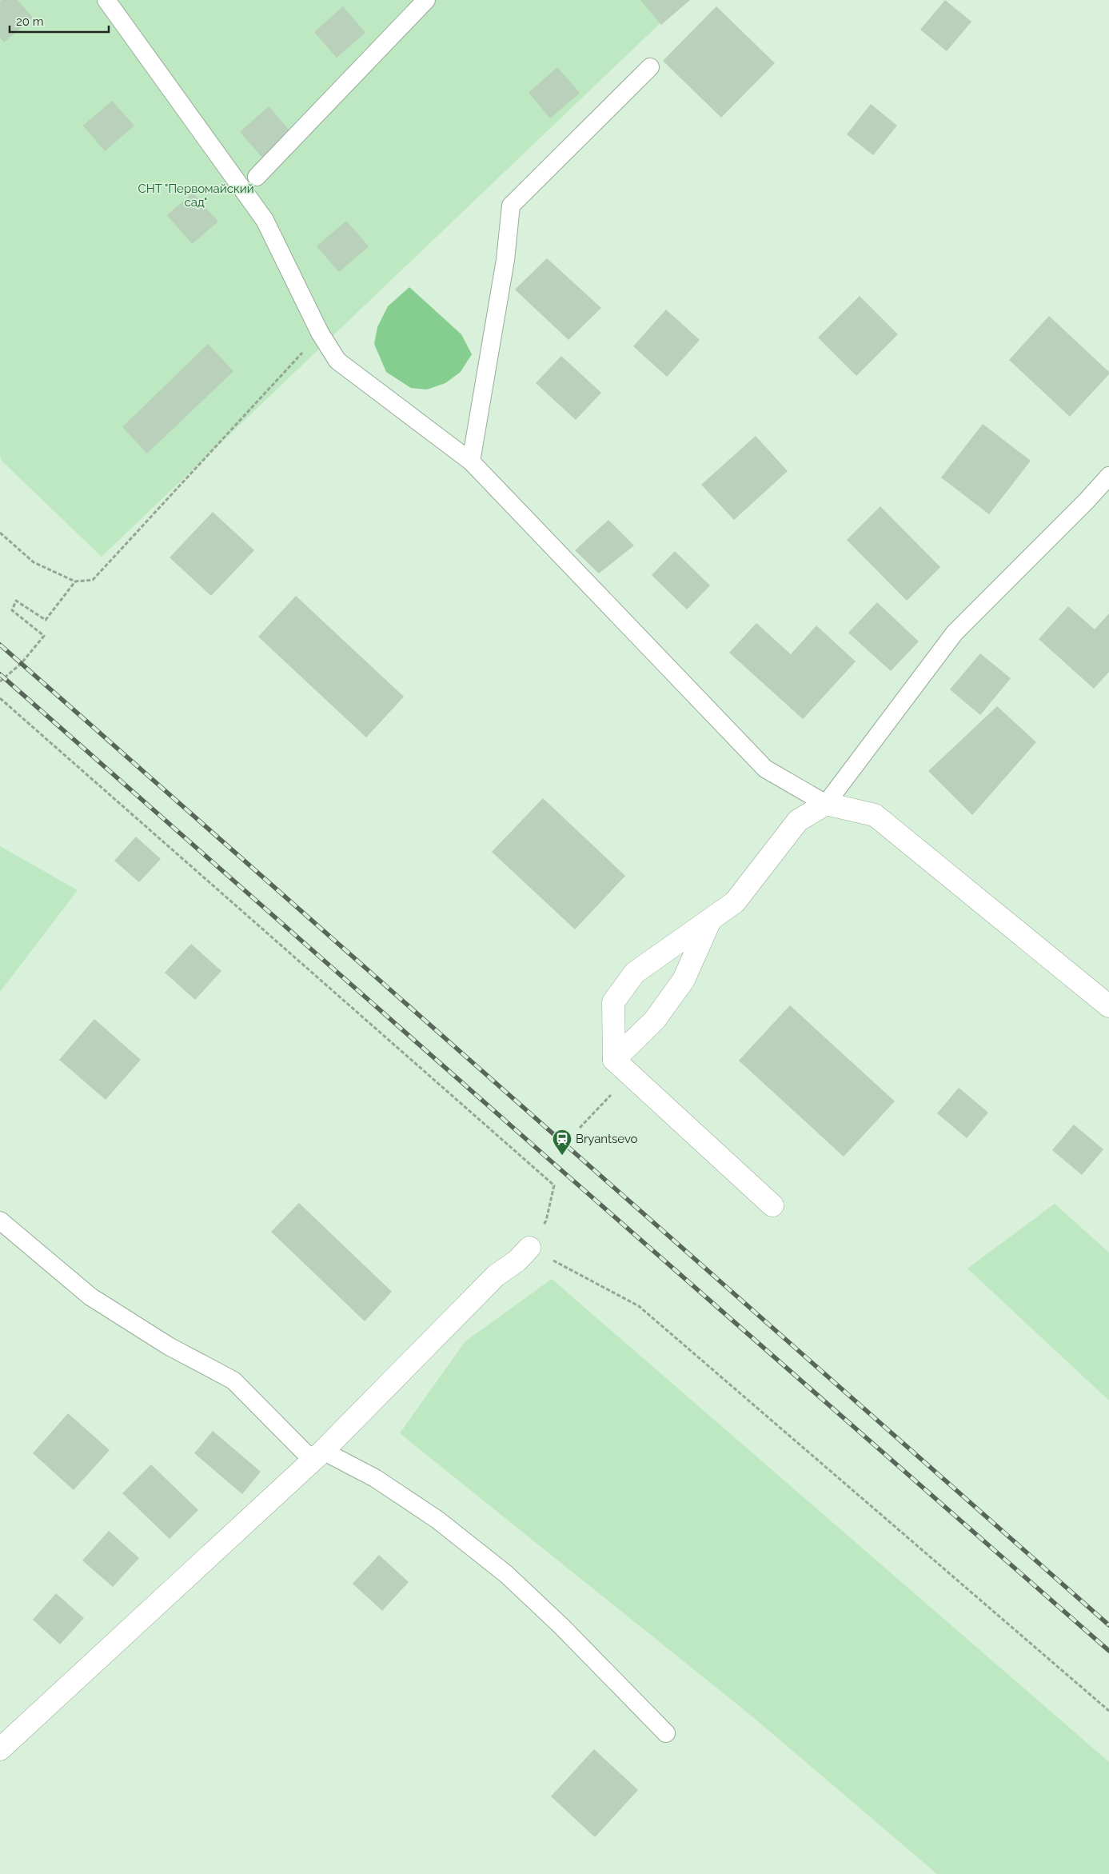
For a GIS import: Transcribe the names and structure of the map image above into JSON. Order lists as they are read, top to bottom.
{
  "parks": ["СНТ \"Первомайский сад\""],
  "places": {
    "station": ["Bryantsevo"]
  },
  "scale_bar": "20 m"
}
